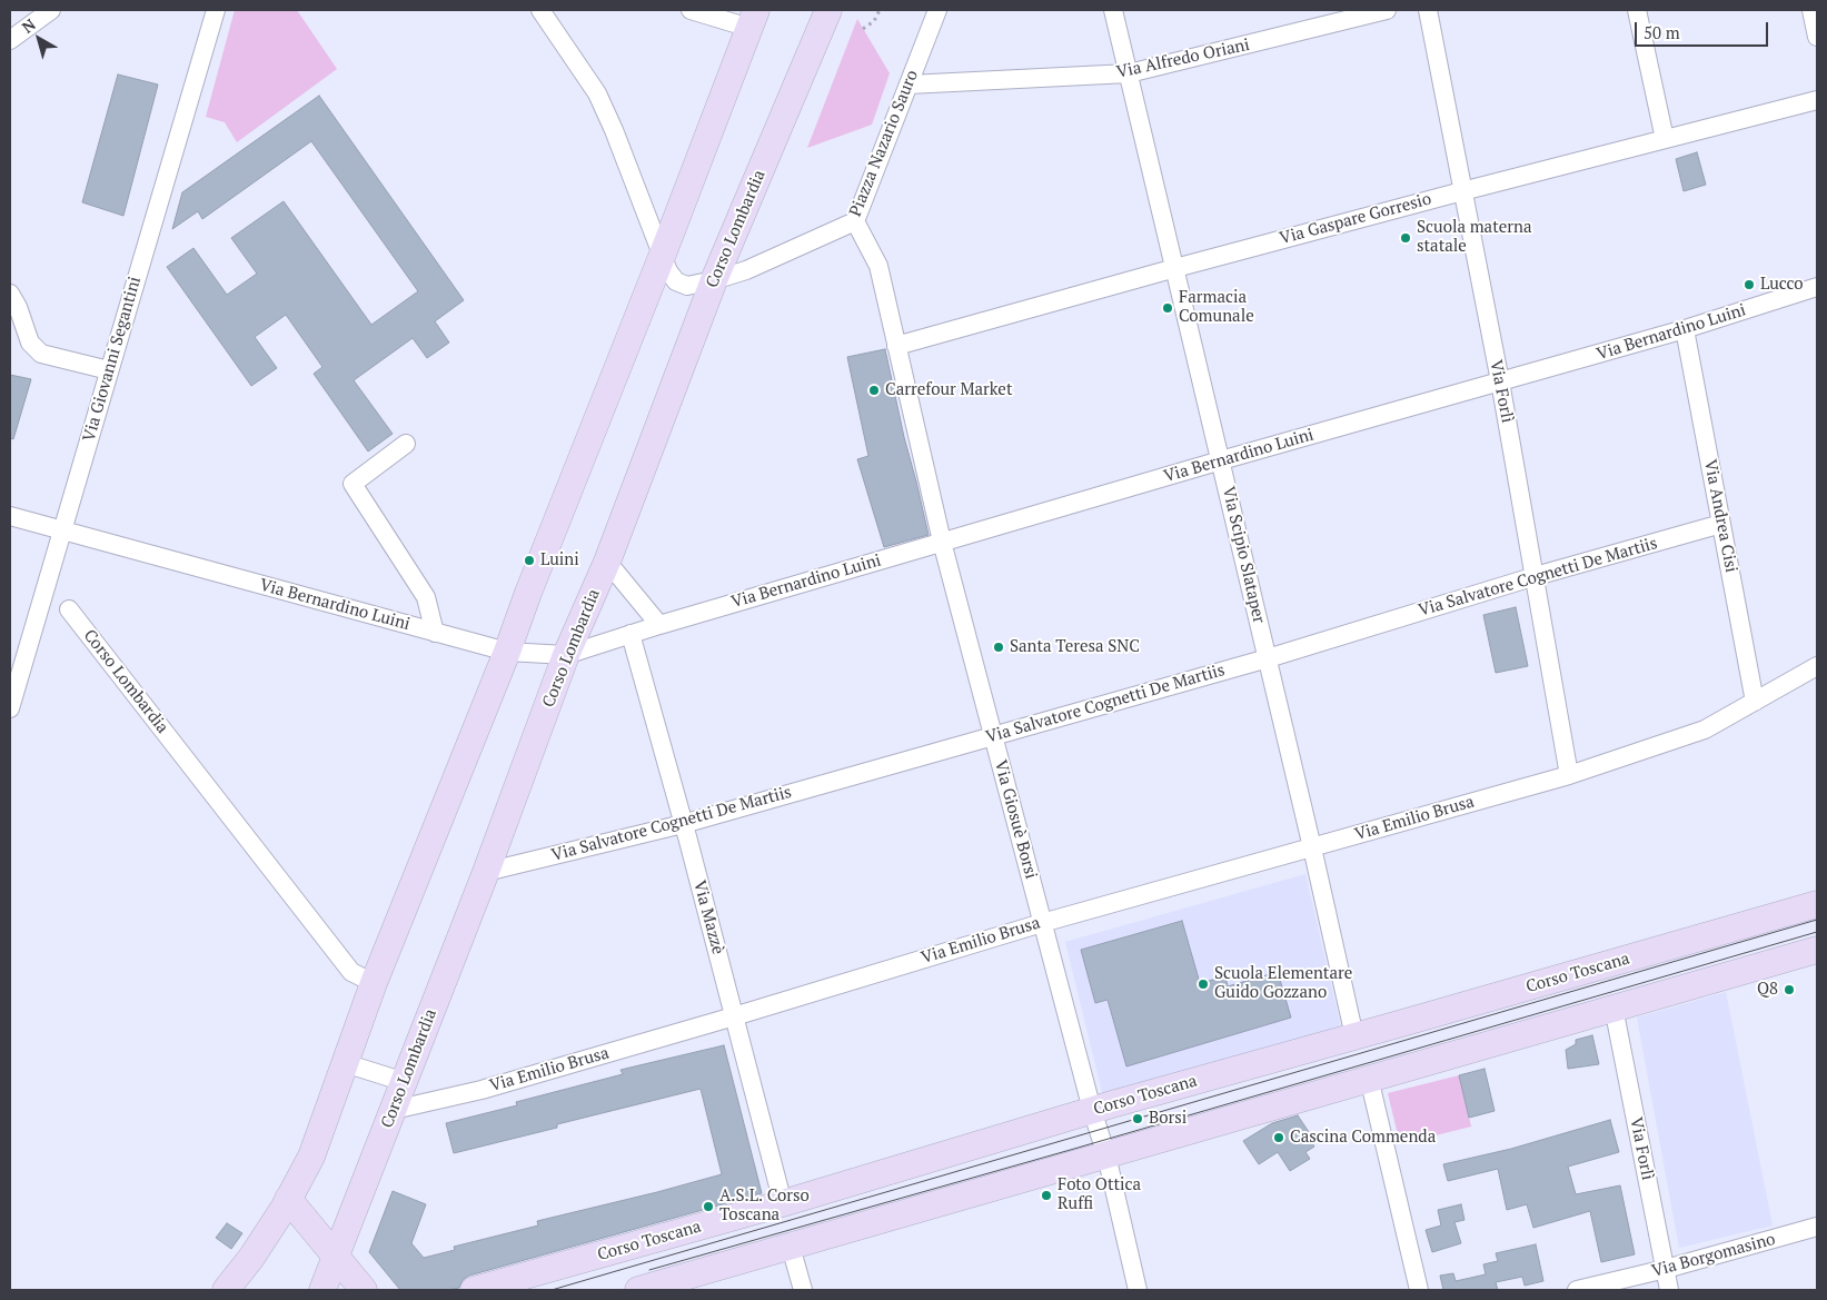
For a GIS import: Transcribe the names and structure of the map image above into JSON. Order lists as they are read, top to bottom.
{
  "streets": {
    "street": [
      "Via Alfredo Oriani",
      "Piazza Nazario Sauro",
      "Via Gaspare Gorresio",
      "Corso Lombardia",
      "Via Bernardino Luini",
      "Via Giovanni Segantini",
      "Via Forlì",
      "Via Andrea Cisi",
      "Via Scipio Slataper",
      "Via Salvatore Cognetti De Martiis",
      "Via Emilio Brusa",
      "Via Giosuè Borsi",
      "Via Mazzè",
      "Corso Toscana",
      "Via Borgomasino"
    ]
  },
  "crossings": [
    ["Via Alfredo Oriani", "Piazza Nazario Sauro"],
    ["Via Alfredo Oriani", "Via Scipio Slataper"],
    ["Piazza Nazario Sauro", "Corso Lombardia"],
    ["Piazza Nazario Sauro", "Via Giosuè Borsi"],
    ["Via Gaspare Gorresio", "Via Forlì"],
    ["Via Gaspare Gorresio", "Via Scipio Slataper"],
    ["Via Gaspare Gorresio", "Via Giosuè Borsi"],
    ["Corso Lombardia", "Via Bernardino Luini"],
    ["Corso Lombardia", "Via Salvatore Cognetti De Martiis"],
    ["Corso Lombardia", "Via Emilio Brusa"],
    ["Via Bernardino Luini", "Via Giovanni Segantini"],
    ["Via Bernardino Luini", "Via Forlì"],
    ["Via Bernardino Luini", "Via Andrea Cisi"],
    ["Via Bernardino Luini", "Via Scipio Slataper"],
    ["Via Bernardino Luini", "Via Giosuè Borsi"],
    ["Via Bernardino Luini", "Via Mazzè"],
    ["Via Forlì", "Via Salvatore Cognetti De Martiis"],
    ["Via Forlì", "Via Emilio Brusa"],
    ["Via Forlì", "Via Borgomasino"],
    ["Via Andrea Cisi", "Via Salvatore Cognetti De Martiis"],
    ["Via Andrea Cisi", "Via Emilio Brusa"],
    ["Via Scipio Slataper", "Via Salvatore Cognetti De Martiis"],
    ["Via Scipio Slataper", "Via Emilio Brusa"],
    ["Via Scipio Slataper", "Corso Toscana"],
    ["Via Salvatore Cognetti De Martiis", "Via Giosuè Borsi"],
    ["Via Salvatore Cognetti De Martiis", "Via Mazzè"],
    ["Via Emilio Brusa", "Via Giosuè Borsi"],
    ["Via Emilio Brusa", "Via Mazzè"],
    ["Via Giosuè Borsi", "Corso Toscana"],
    ["Via Mazzè", "Corso Toscana"]
  ],
  "places": [
    "Scuola materna statale",
    "Lucco",
    "Farmacia Comunale",
    "Carrefour Market",
    "Luini",
    "Santa Teresa SNC",
    "Scuola Elementare Guido Gozzano",
    "Q8",
    "Borsi",
    "Cascina Commenda",
    "Foto Ottica Ruffi",
    "A.S.L. Corso Toscana"
  ],
  "scale_bar": "50 m",
  "north": "top left"
}
